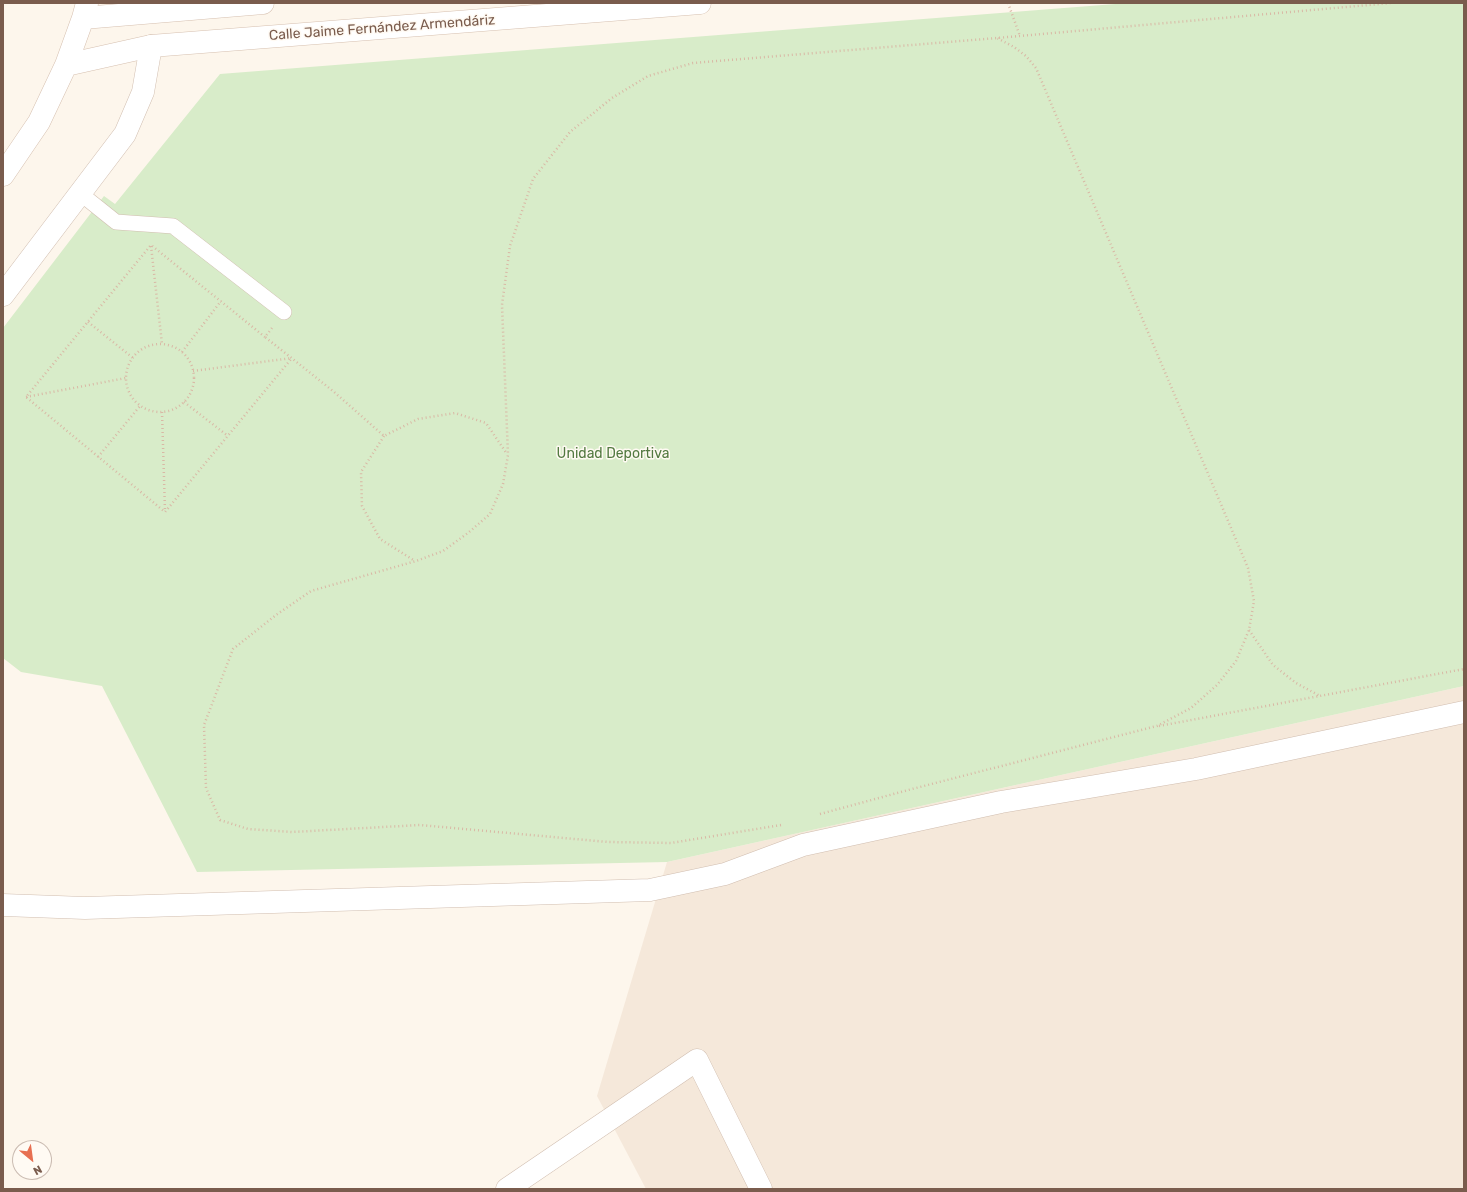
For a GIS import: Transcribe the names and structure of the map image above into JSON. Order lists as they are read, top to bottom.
{
  "streets": {
    "street": ["Calle Jaime Fernández Armendáriz"]
  },
  "parks": ["Unidad Deportiva"],
  "north": "bottom right"
}
